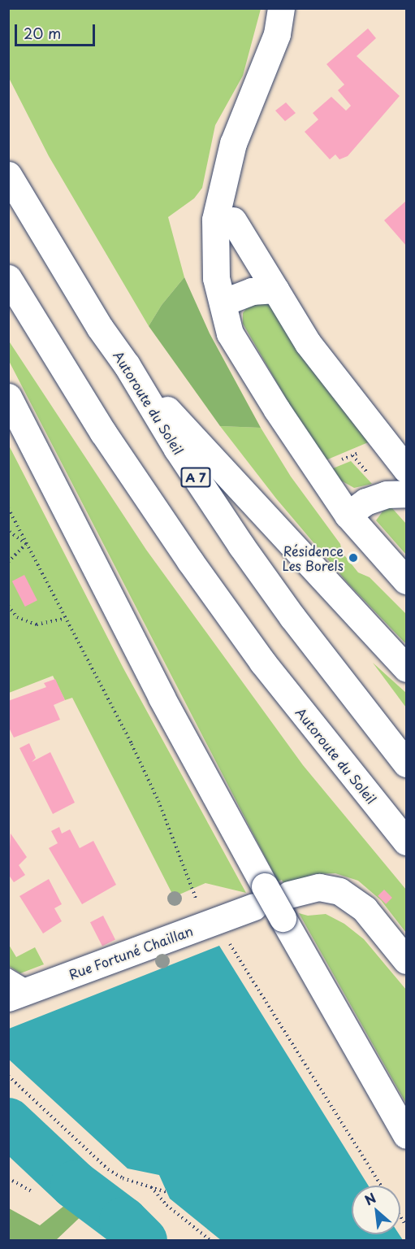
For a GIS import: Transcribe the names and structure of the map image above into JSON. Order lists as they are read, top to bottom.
{
  "streets": {
    "main road": ["Autoroute du Soleil", "A 7", "Rue Fortuné Chaillan"]
  },
  "places": ["Résidence Les Borels"],
  "scale_bar": "20 m",
  "north": "top left"
}
